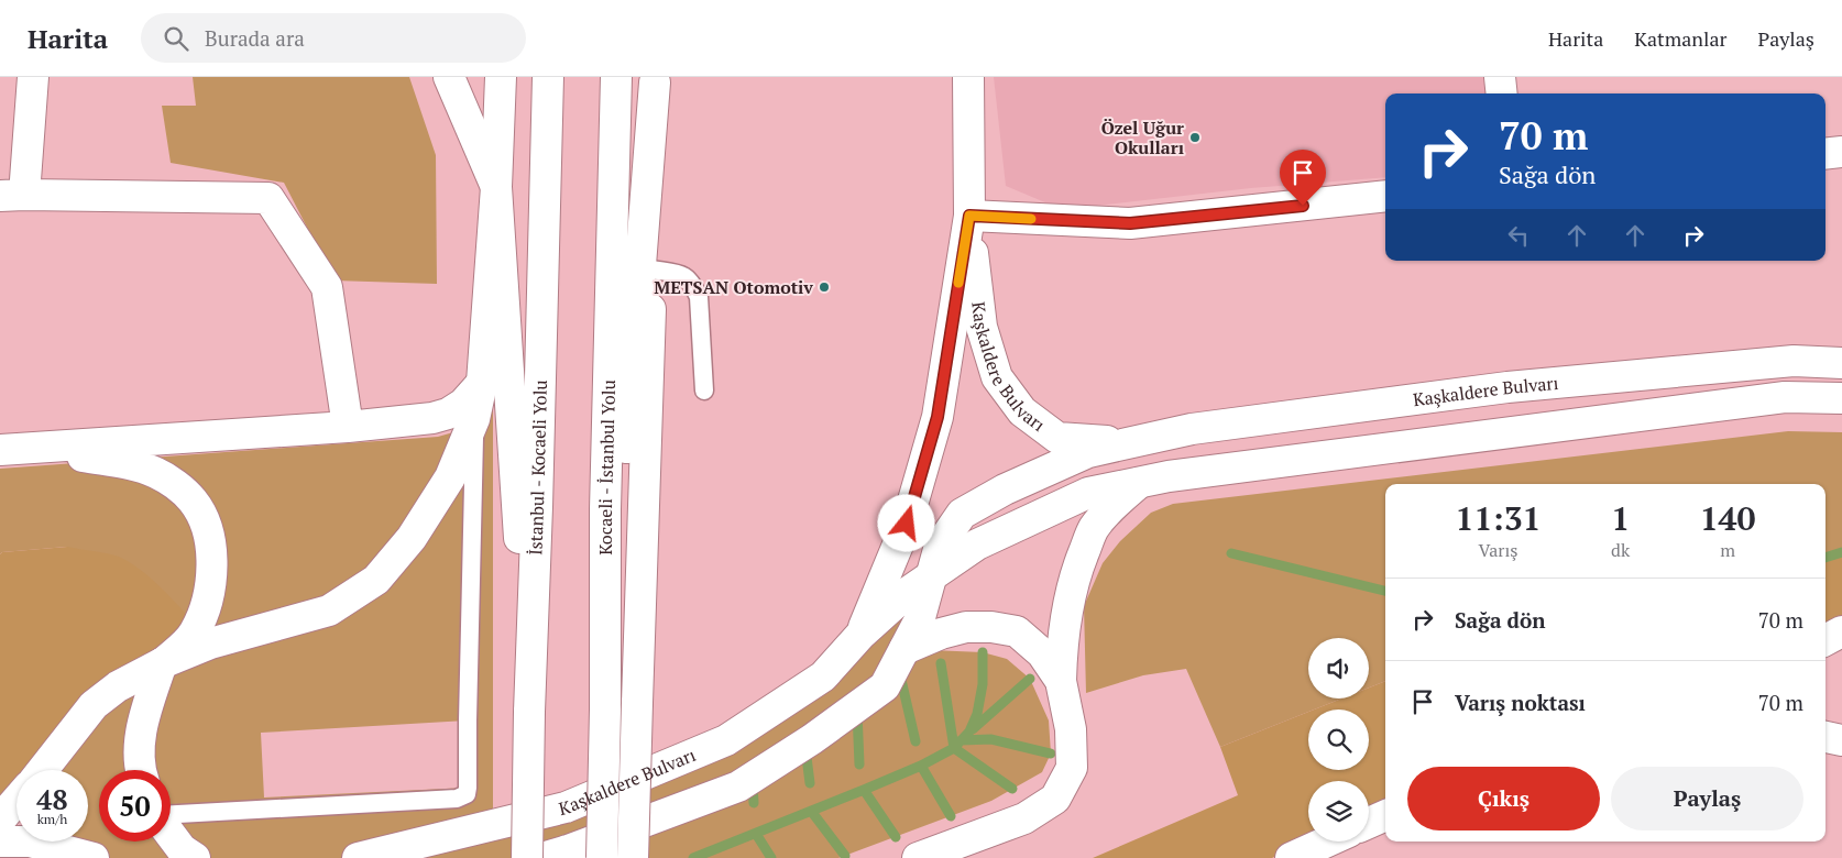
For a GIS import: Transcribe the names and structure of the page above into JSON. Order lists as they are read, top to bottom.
{
  "streets": {
    "main road": ["Kaşkaldere Bulvarı", "İstanbul - Kocaeli Yolu", "Kocaeli - İstanbul Yolu"]
  },
  "places": ["Özel Uğur Okulları", "METSAN Otomotiv"],
  "page": {
    "header": "Harita",
    "search": "Burada ara",
    "nav": ["Harita", "Katmanlar", "Paylaş"],
    "turn": ["70 m", "Sağa dön"],
    "eta": [
      "11:31",
      "Varış",
      "1",
      "dk",
      "140",
      "m"
    ],
    "list": [
      {
        "name": "Sağa dön",
        "value": "70 m"
      },
      {
        "name": "Varış noktası",
        "value": "70 m"
      }
    ],
    "buttons": ["Çıkış", "Paylaş"],
    "speed": "48 km/h",
    "limit": "50"
  }
}
